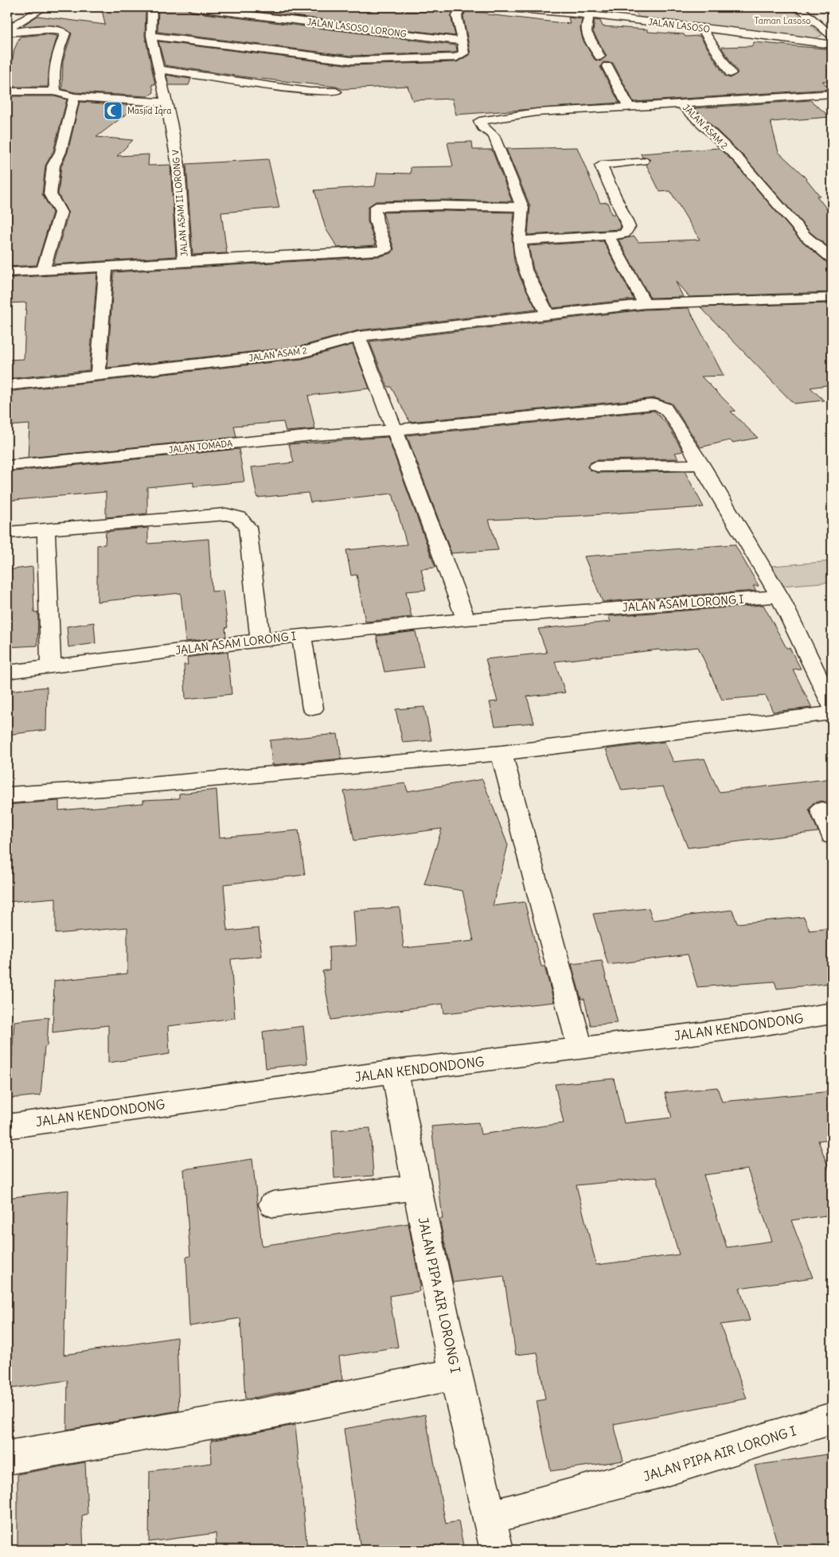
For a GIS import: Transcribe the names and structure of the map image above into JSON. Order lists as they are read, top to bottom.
{
  "streets": {
    "street": [
      "JALAN LASOSO",
      "JALAN LASOSO LORONG",
      "JALAN ASAM 2",
      "JALAN ASAM II LORONG V",
      "JALAN TOMADA",
      "JALAN ASAM LORONG I",
      "JALAN KENDONDONG",
      "JALAN PIPA AIR LORONG I"
    ]
  },
  "crossings": [
    ["JALAN TOMADA", "JALAN ASAM LORONG I"],
    ["JALAN KENDONDONG", "JALAN PIPA AIR LORONG I"]
  ],
  "parks": ["Taman Lasoso"],
  "places": {
    "mosque": ["Masjid Iqra"]
  }
}
